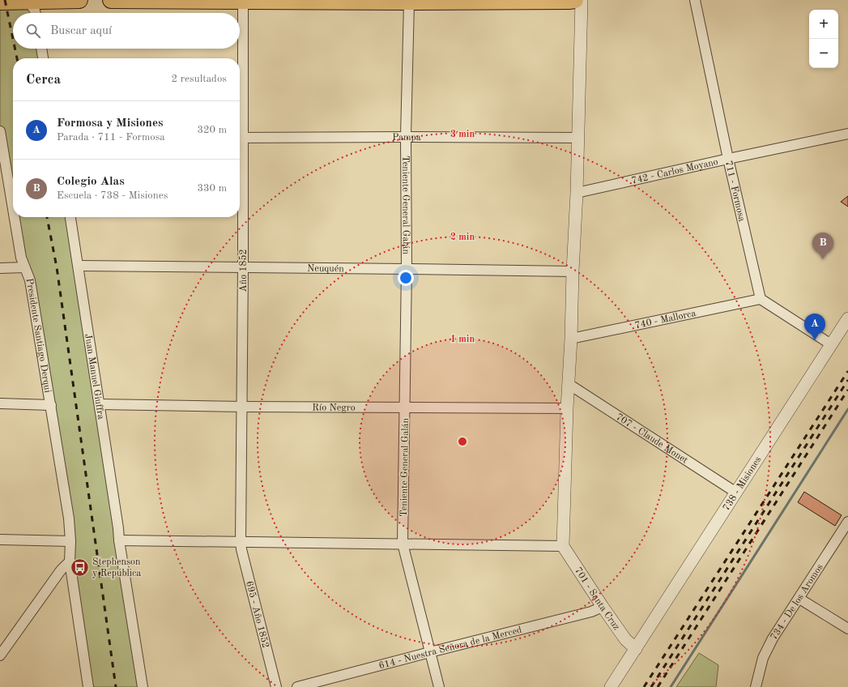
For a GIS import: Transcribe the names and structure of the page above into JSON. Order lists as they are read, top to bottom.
{
  "streets": {
    "street": [
      "Pampa",
      "742 - Carlos Moyano",
      "711 - Formosa",
      "Teniente General Galán",
      "Neuquén",
      "Año 1852",
      "740 - Mallorca",
      "Presidente Santiago Derqui",
      "Juan Manuel Giuffra",
      "Río Negro",
      "707 - Claude Monet",
      "738 - Misiones",
      "701 - Santa Cruz",
      "734 - De los Aromos",
      "695 - Año 1852",
      "614 - Nuestra Señora de la Merced"
    ]
  },
  "crossings": [
    ["Pampa", "Teniente General Galán"],
    ["Pampa", "Año 1852"],
    ["742 - Carlos Moyano", "711 - Formosa"],
    ["711 - Formosa", "740 - Mallorca"],
    ["Teniente General Galán", "Neuquén"],
    ["Teniente General Galán", "Río Negro"],
    ["Teniente General Galán", "614 - Nuestra Señora de la Merced"],
    ["Neuquén", "Año 1852"],
    ["Neuquén", "Juan Manuel Giuffra"],
    ["Año 1852", "Río Negro"],
    ["Año 1852", "695 - Año 1852"],
    ["Juan Manuel Giuffra", "Río Negro"],
    ["707 - Claude Monet", "738 - Misiones"],
    ["738 - Misiones", "701 - Santa Cruz"],
    ["701 - Santa Cruz", "614 - Nuestra Señora de la Merced"]
  ],
  "places": {
    "bus stop": ["Stephenson y República"]
  },
  "page": {
    "map_buttons": ["+", "−"],
    "search": "Buscar aquí",
    "heading": ["Cerca", "2 resultados"],
    "list": [
      {
        "mark": "A",
        "name": "Formosa y Misiones",
        "note": "Parada · 711 - Formosa",
        "value": "320 m"
      },
      {
        "mark": "B",
        "name": "Colegio Alas",
        "note": "Escuela · 738 - Misiones",
        "value": "330 m"
      }
    ],
    "pins": ["B", "A"]
  },
  "rings": ["3 min", "2 min", "1 min"]
}
